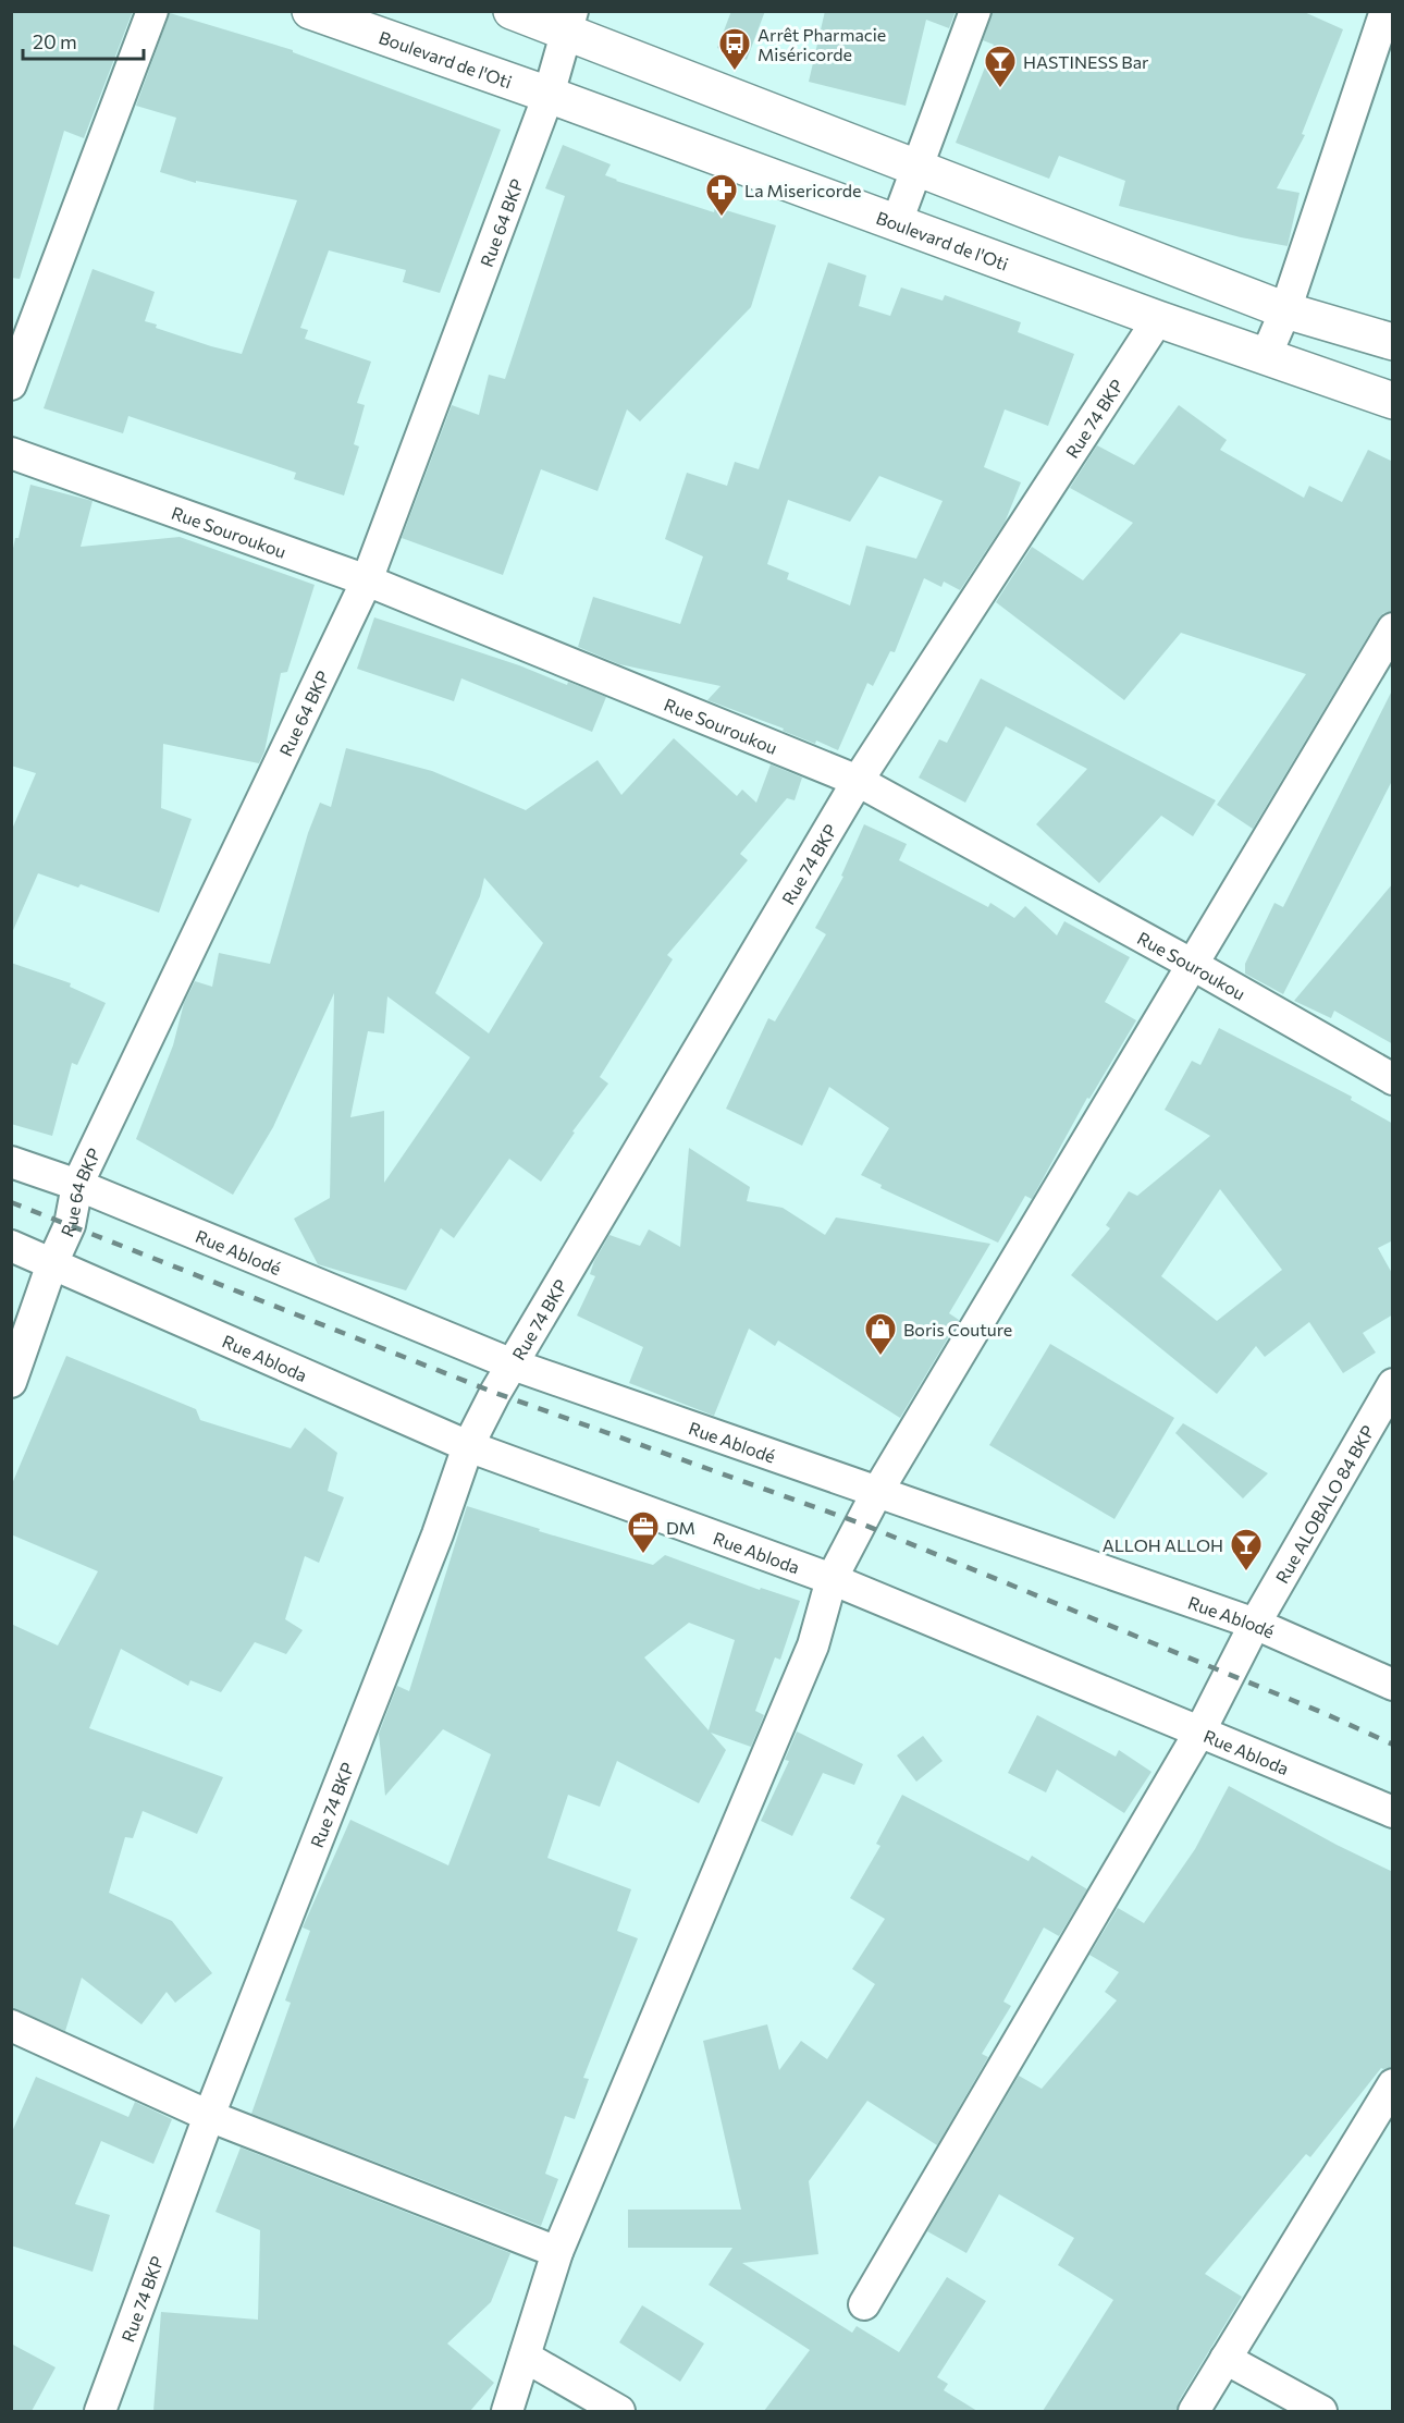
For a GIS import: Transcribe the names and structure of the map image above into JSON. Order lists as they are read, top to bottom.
{
  "streets": {
    "main road": ["Boulevard de l'Oti"],
    "street": [
      "Rue 64 BKP",
      "Rue 74 BKP",
      "Rue Souroukou",
      "Rue Ablodé",
      "Rue Abloda",
      "Rue ALOBALO 84 BKP"
    ]
  },
  "crossings": [
    ["Boulevard de l'Oti", "Rue 64 BKP"],
    ["Boulevard de l'Oti", "Rue 74 BKP"],
    ["Rue 64 BKP", "Rue Souroukou"],
    ["Rue 64 BKP", "Rue Ablodé"],
    ["Rue 64 BKP", "Rue Abloda"],
    ["Rue 74 BKP", "Rue Souroukou"],
    ["Rue 74 BKP", "Rue Ablodé"],
    ["Rue 74 BKP", "Rue Abloda"],
    ["Rue Ablodé", "Rue ALOBALO 84 BKP"],
    ["Rue Abloda", "Rue ALOBALO 84 BKP"]
  ],
  "places": {
    "bus stop": ["Arrêt Pharmacie Miséricorde"],
    "bar": ["HASTINESS Bar", "ALLOH ALLOH"],
    "pharmacy": ["La Misericorde"],
    "shop": ["Boris Couture"],
    "office": ["DM"]
  },
  "scale_bar": "20 m"
}
